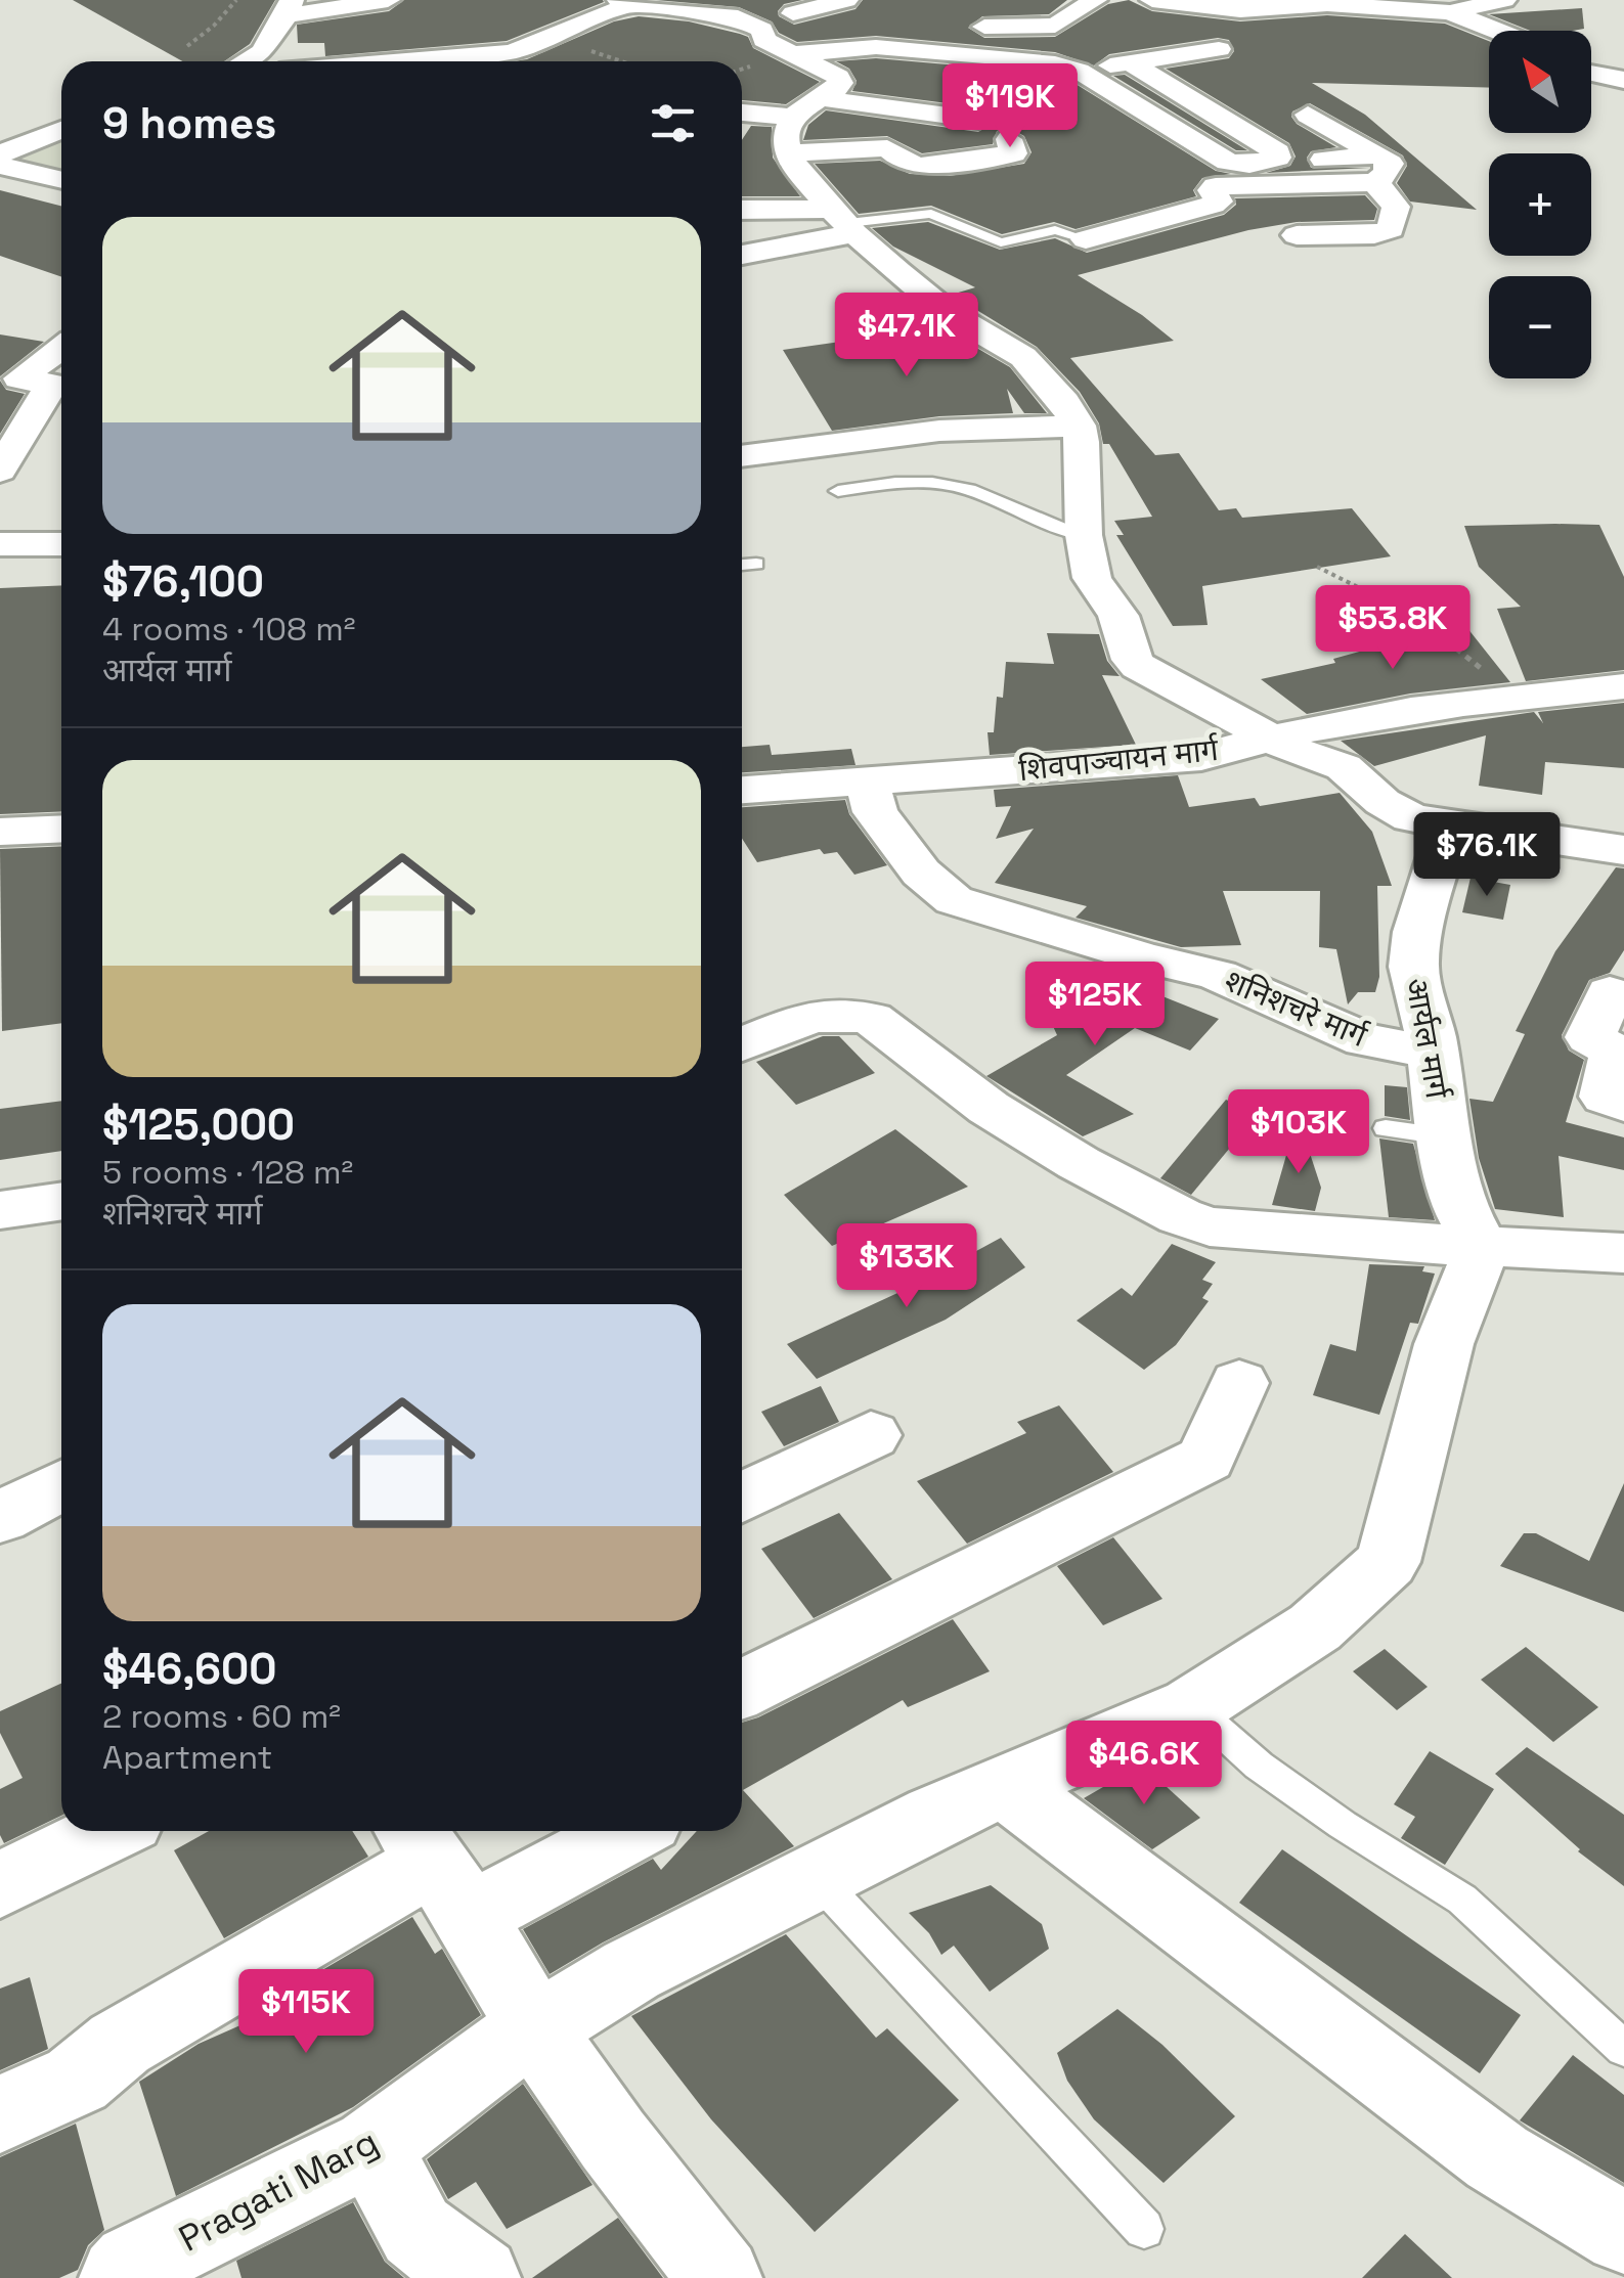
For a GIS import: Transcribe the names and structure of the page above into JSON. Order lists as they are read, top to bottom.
{
  "streets": {
    "street": [
      "शिवपाञ्चायन मार्ग",
      "शनिशचरे मार्ग",
      "आर्यल मार्ग",
      "Pragati Marg"
    ]
  },
  "crossings": [
    ["शिवपाञ्चायन मार्ग", "शनिशचरे मार्ग"],
    ["शनिशचरे मार्ग", "आर्यल मार्ग"],
    ["आर्यल मार्ग", "Pragati Marg"]
  ],
  "north": "top left",
  "page": {
    "map_buttons": ["+", "−"],
    "heading": "9 homes",
    "price": [
      "$119K",
      "$47.1K",
      "$53.8K",
      "$76.1K",
      "$125K",
      "$103K",
      "$133K",
      "$46.6K",
      "$115K"
    ],
    "list": [
      {
        "name": "$76,100",
        "note": "4 rooms · 108 m² · आर्यल मार्ग"
      },
      {
        "name": "$125,000",
        "note": "5 rooms · 128 m² · शनिशचरे मार्ग"
      },
      {
        "name": "$46,600",
        "note": "2 rooms · 60 m² · Apartment"
      }
    ]
  }
}
